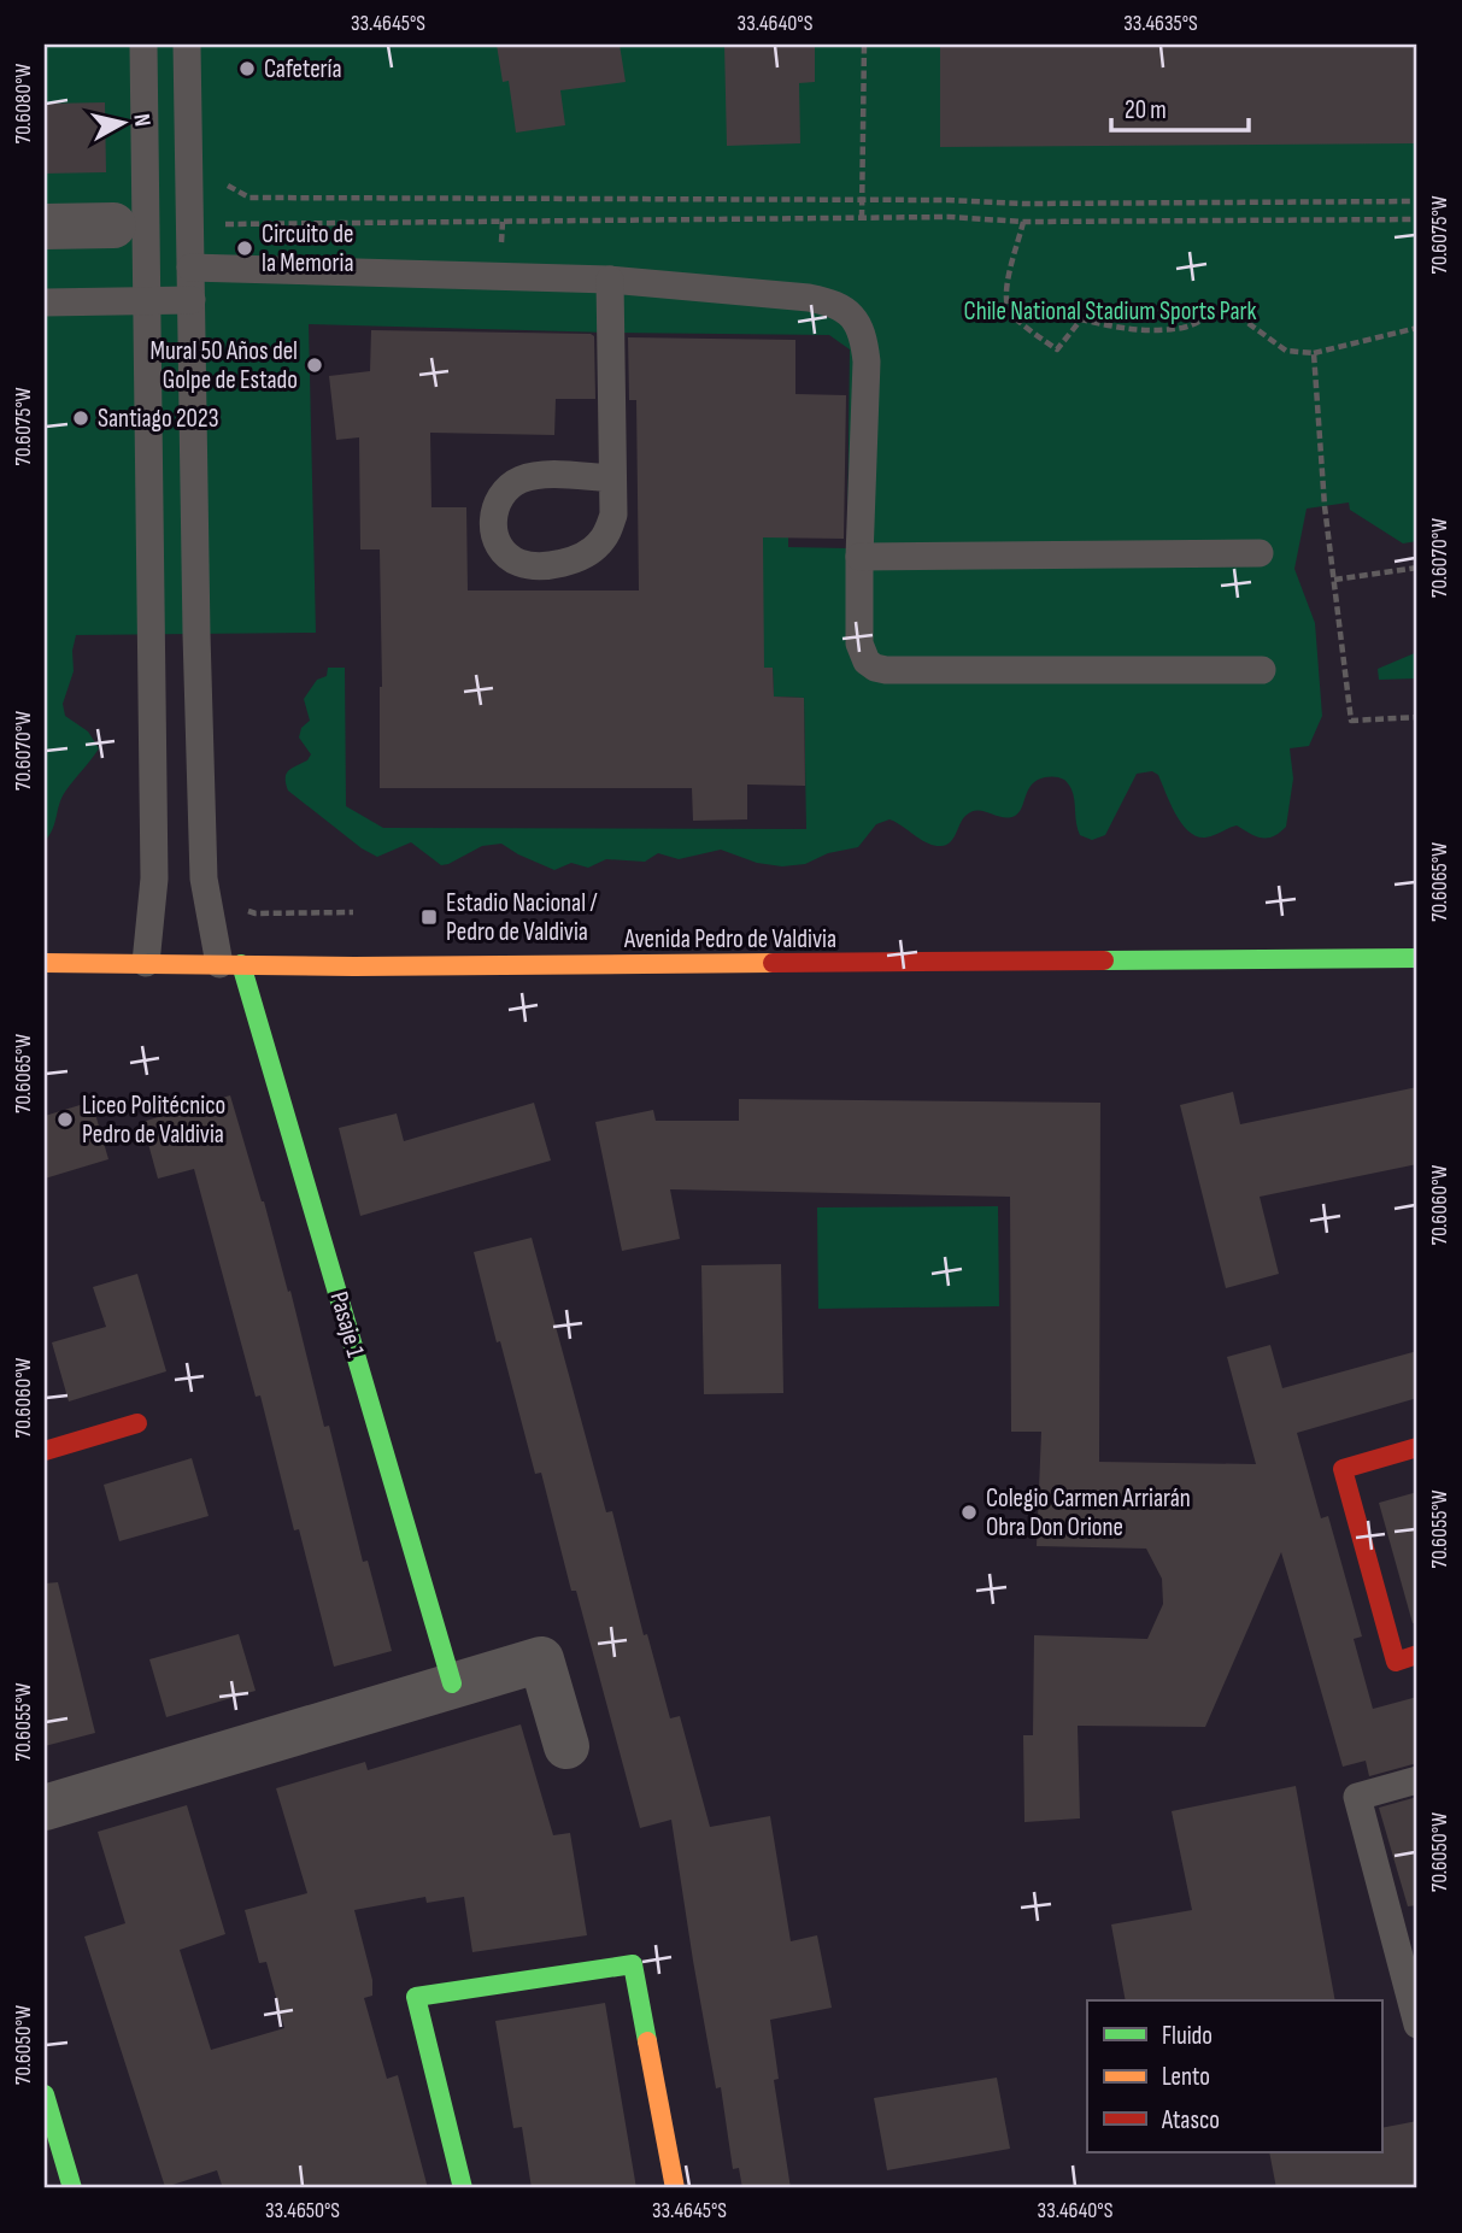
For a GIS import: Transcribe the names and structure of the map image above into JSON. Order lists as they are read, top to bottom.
{
  "streets": {
    "street": ["Avenida Pedro de Valdivia", "Pasaje 1"]
  },
  "crossings": [
    ["Avenida Pedro de Valdivia", "Pasaje 1"]
  ],
  "parks": ["Chile National Stadium Sports Park"],
  "places": {
    "other": [
      "Cafetería",
      "Circuito de la Memoria",
      "Mural 50 Años del Golpe de Estado",
      "Santiago 2023",
      "Liceo Politécnico Pedro de Valdivia",
      "Colegio Carmen Arriarán Obra Don Orione"
    ],
    "transit": ["Estadio Nacional / Pedro de Valdivia"]
  },
  "legend": ["Fluido", "Lento", "Atasco"],
  "scale_bar": "20 m",
  "north": "right",
  "coordinates": [
    "33.4645°S",
    "33.4640°S",
    "33.4635°S",
    "70.6080°W",
    "70.6075°W",
    "70.6070°W",
    "70.6065°W",
    "70.6060°W",
    "70.6055°W",
    "70.6050°W",
    "33.4650°S"
  ]
}
